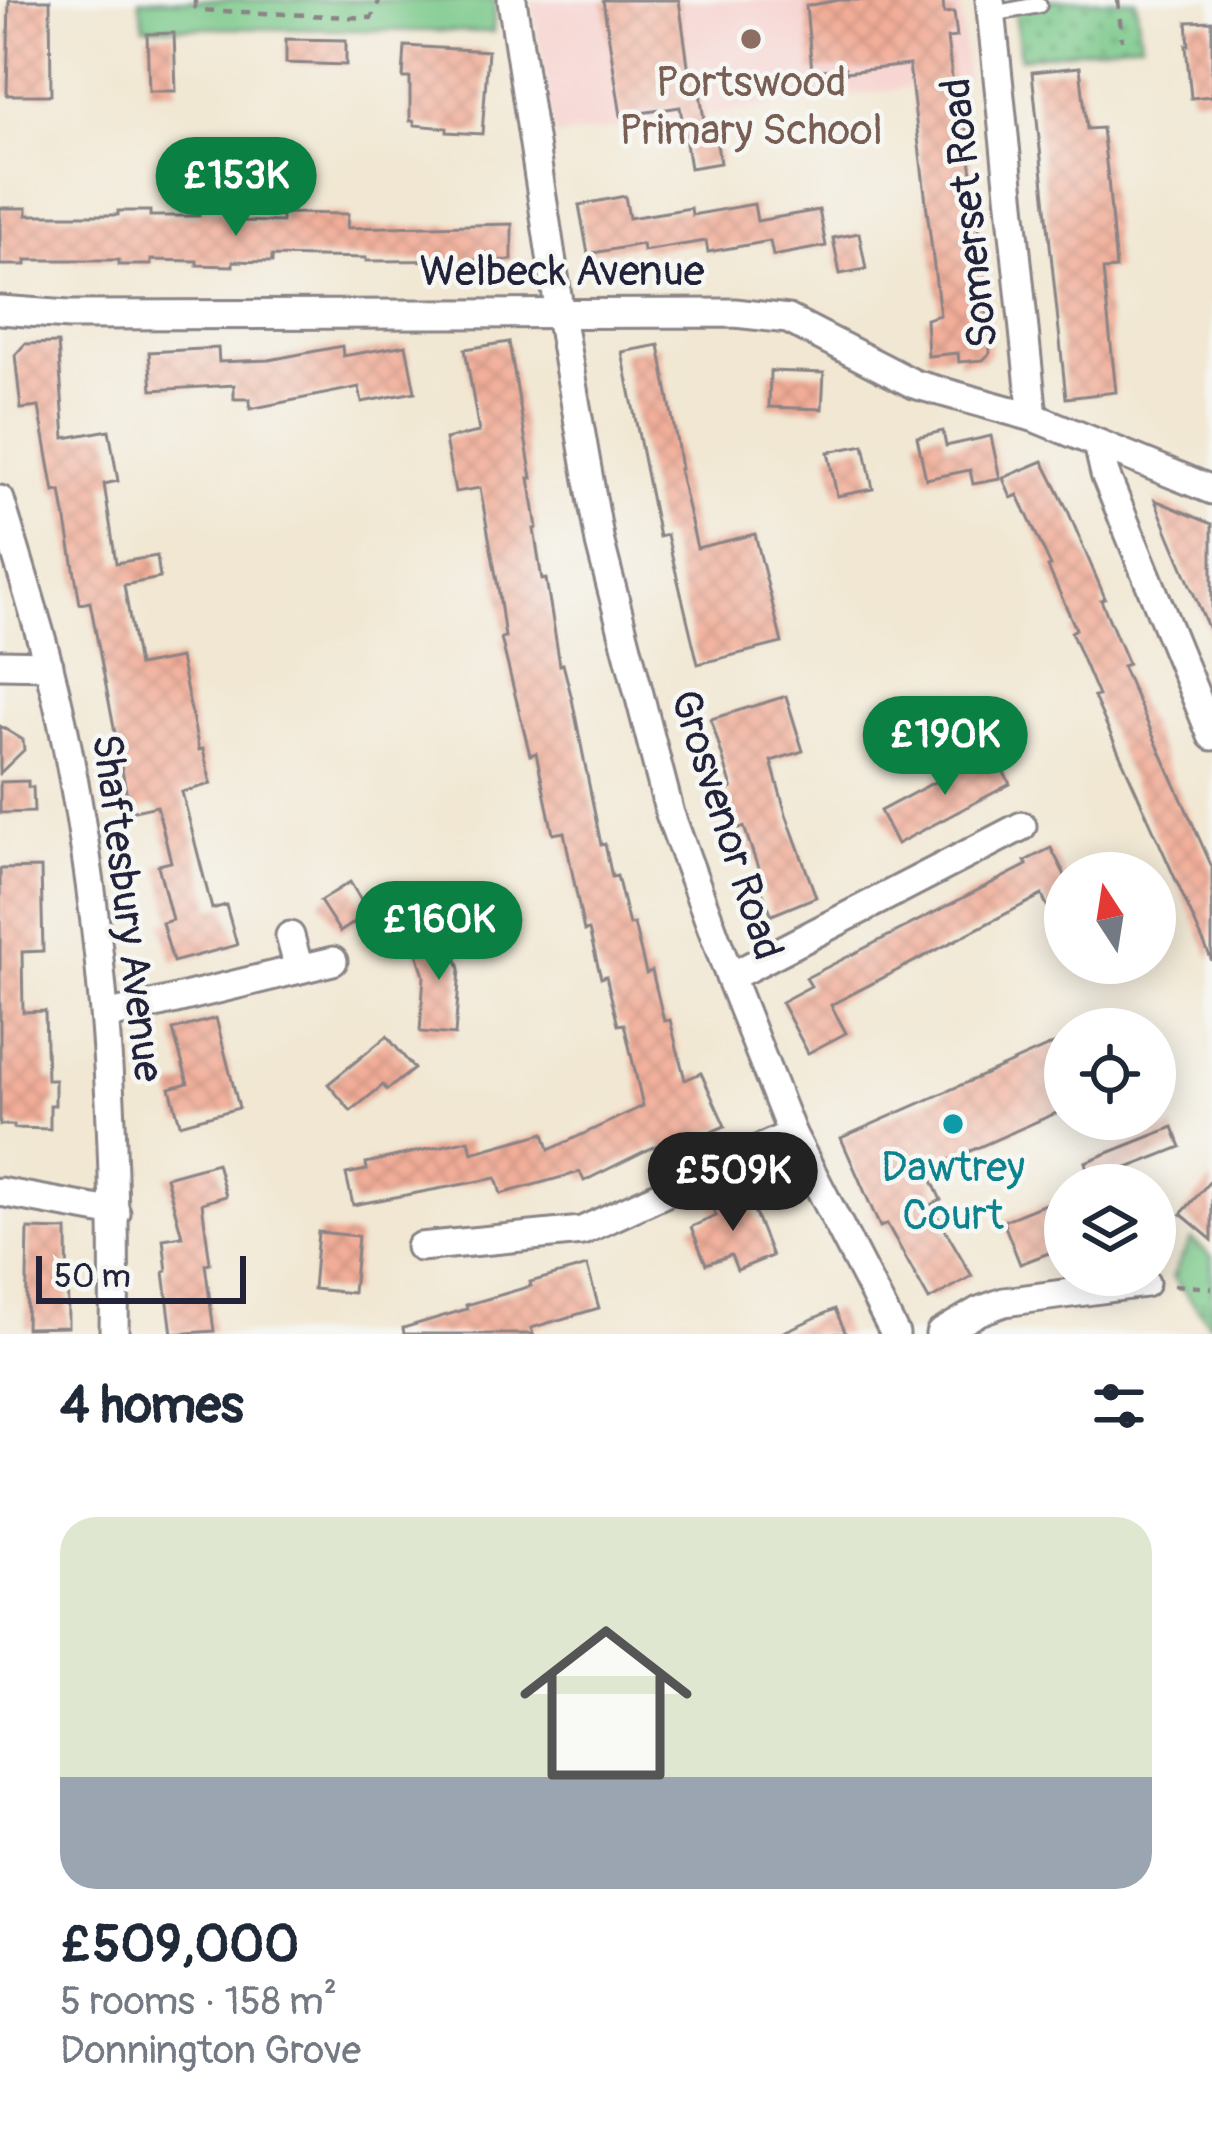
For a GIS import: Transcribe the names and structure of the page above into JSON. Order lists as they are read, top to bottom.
{
  "streets": {
    "street": [
      "Somerset Road",
      "Welbeck Avenue",
      "Grosvenor Road",
      "Shaftesbury Avenue"
    ]
  },
  "crossings": [
    ["Somerset Road", "Welbeck Avenue"],
    ["Welbeck Avenue", "Grosvenor Road"]
  ],
  "places": ["Portswood Primary School", "Dawtrey Court"],
  "scale_bar": "50 m",
  "north": "top",
  "page": {
    "price": [
      "£153K",
      "£190K",
      "£160K",
      "£509K"
    ],
    "scale": "50 m",
    "heading": "4 homes",
    "list": [
      {
        "name": "£509,000",
        "note": "5 rooms · 158 m² · Donnington Grove"
      }
    ]
  }
}
